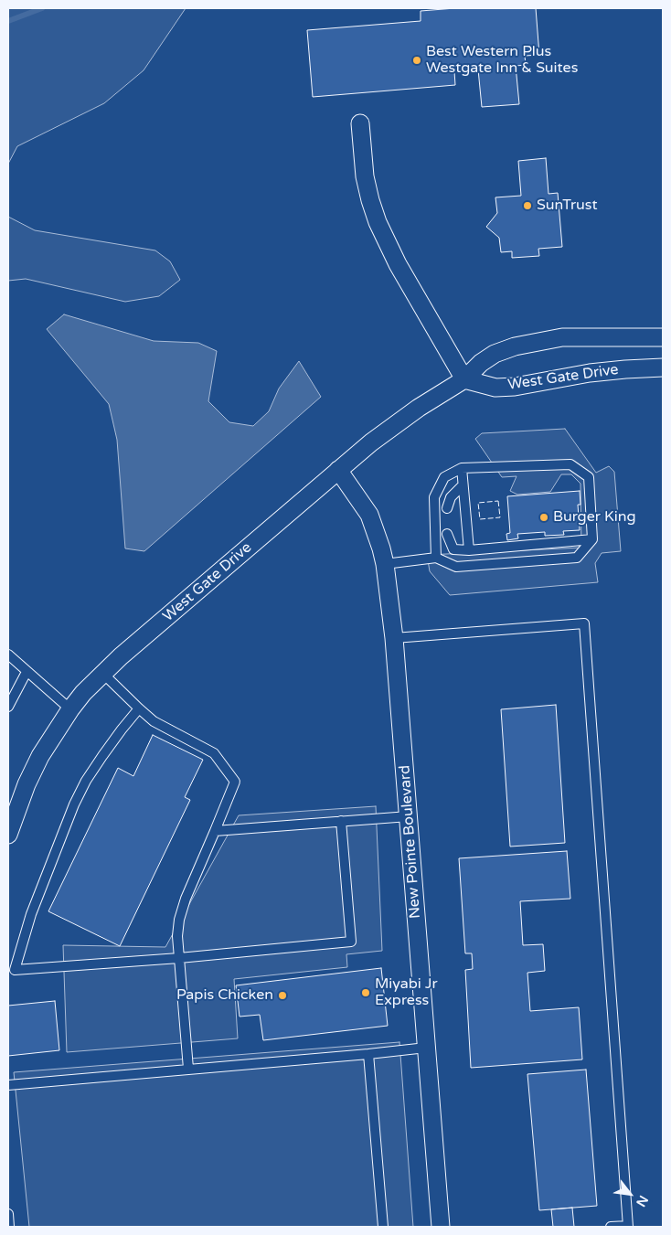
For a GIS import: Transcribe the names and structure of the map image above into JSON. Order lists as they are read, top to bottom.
{
  "streets": {
    "street": ["West Gate Drive", "New Pointe Boulevard"]
  },
  "crossings": [
    ["West Gate Drive", "New Pointe Boulevard"]
  ],
  "places": [
    "Best Western Plus Westgate Inn & Suites",
    "SunTrust",
    "Burger King",
    "Miyabi Jr Express",
    "Papis Chicken"
  ],
  "north": "bottom right"
}
